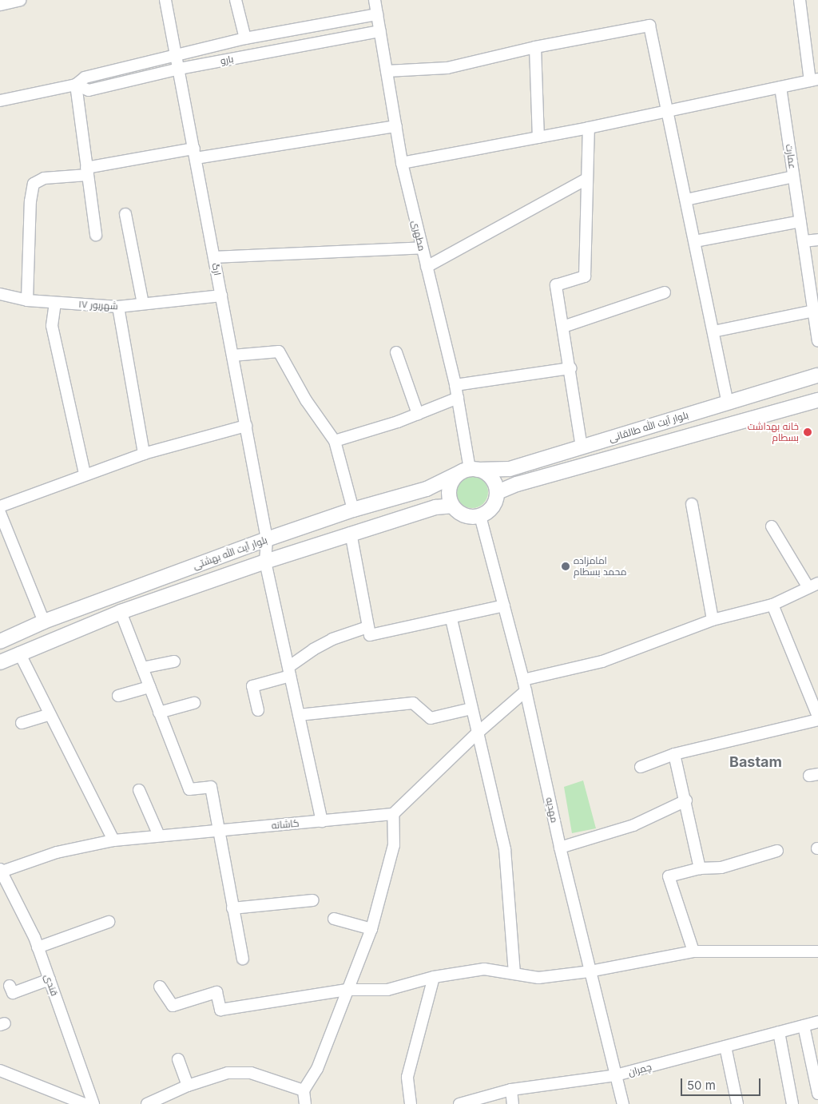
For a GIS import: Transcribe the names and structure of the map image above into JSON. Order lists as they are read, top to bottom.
{
  "streets": {
    "street": [
      "بارو",
      "عمارت",
      "مطهری",
      "ارگ",
      "۱۷ شهریور",
      "بلوار آیت الله طالقانی",
      "بلوار آیت الله بهشتی",
      "مهدیه",
      "کاشانه",
      "قندی",
      "چمران"
    ]
  },
  "crossings": [
    ["بارو", "مطهری"],
    ["بارو", "ارگ"],
    ["مطهری", "بلوار آیت الله طالقانی"],
    ["مطهری", "بلوار آیت الله بهشتی"],
    ["مطهری", "مهدیه"],
    ["ارگ", "۱۷ شهریور"],
    ["ارگ", "بلوار آیت الله بهشتی"],
    ["ارگ", "کاشانه"],
    ["بلوار آیت الله طالقانی", "بلوار آیت الله بهشتی"],
    ["بلوار آیت الله طالقانی", "مهدیه"],
    ["بلوار آیت الله بهشتی", "مهدیه"],
    ["مهدیه", "چمران"],
    ["کاشانه", "قندی"]
  ],
  "districts": ["Bastam"],
  "places": ["خانه بهداشت بسطام", "امامزاده محمد بسطام"],
  "scale_bar": "50 m"
}
